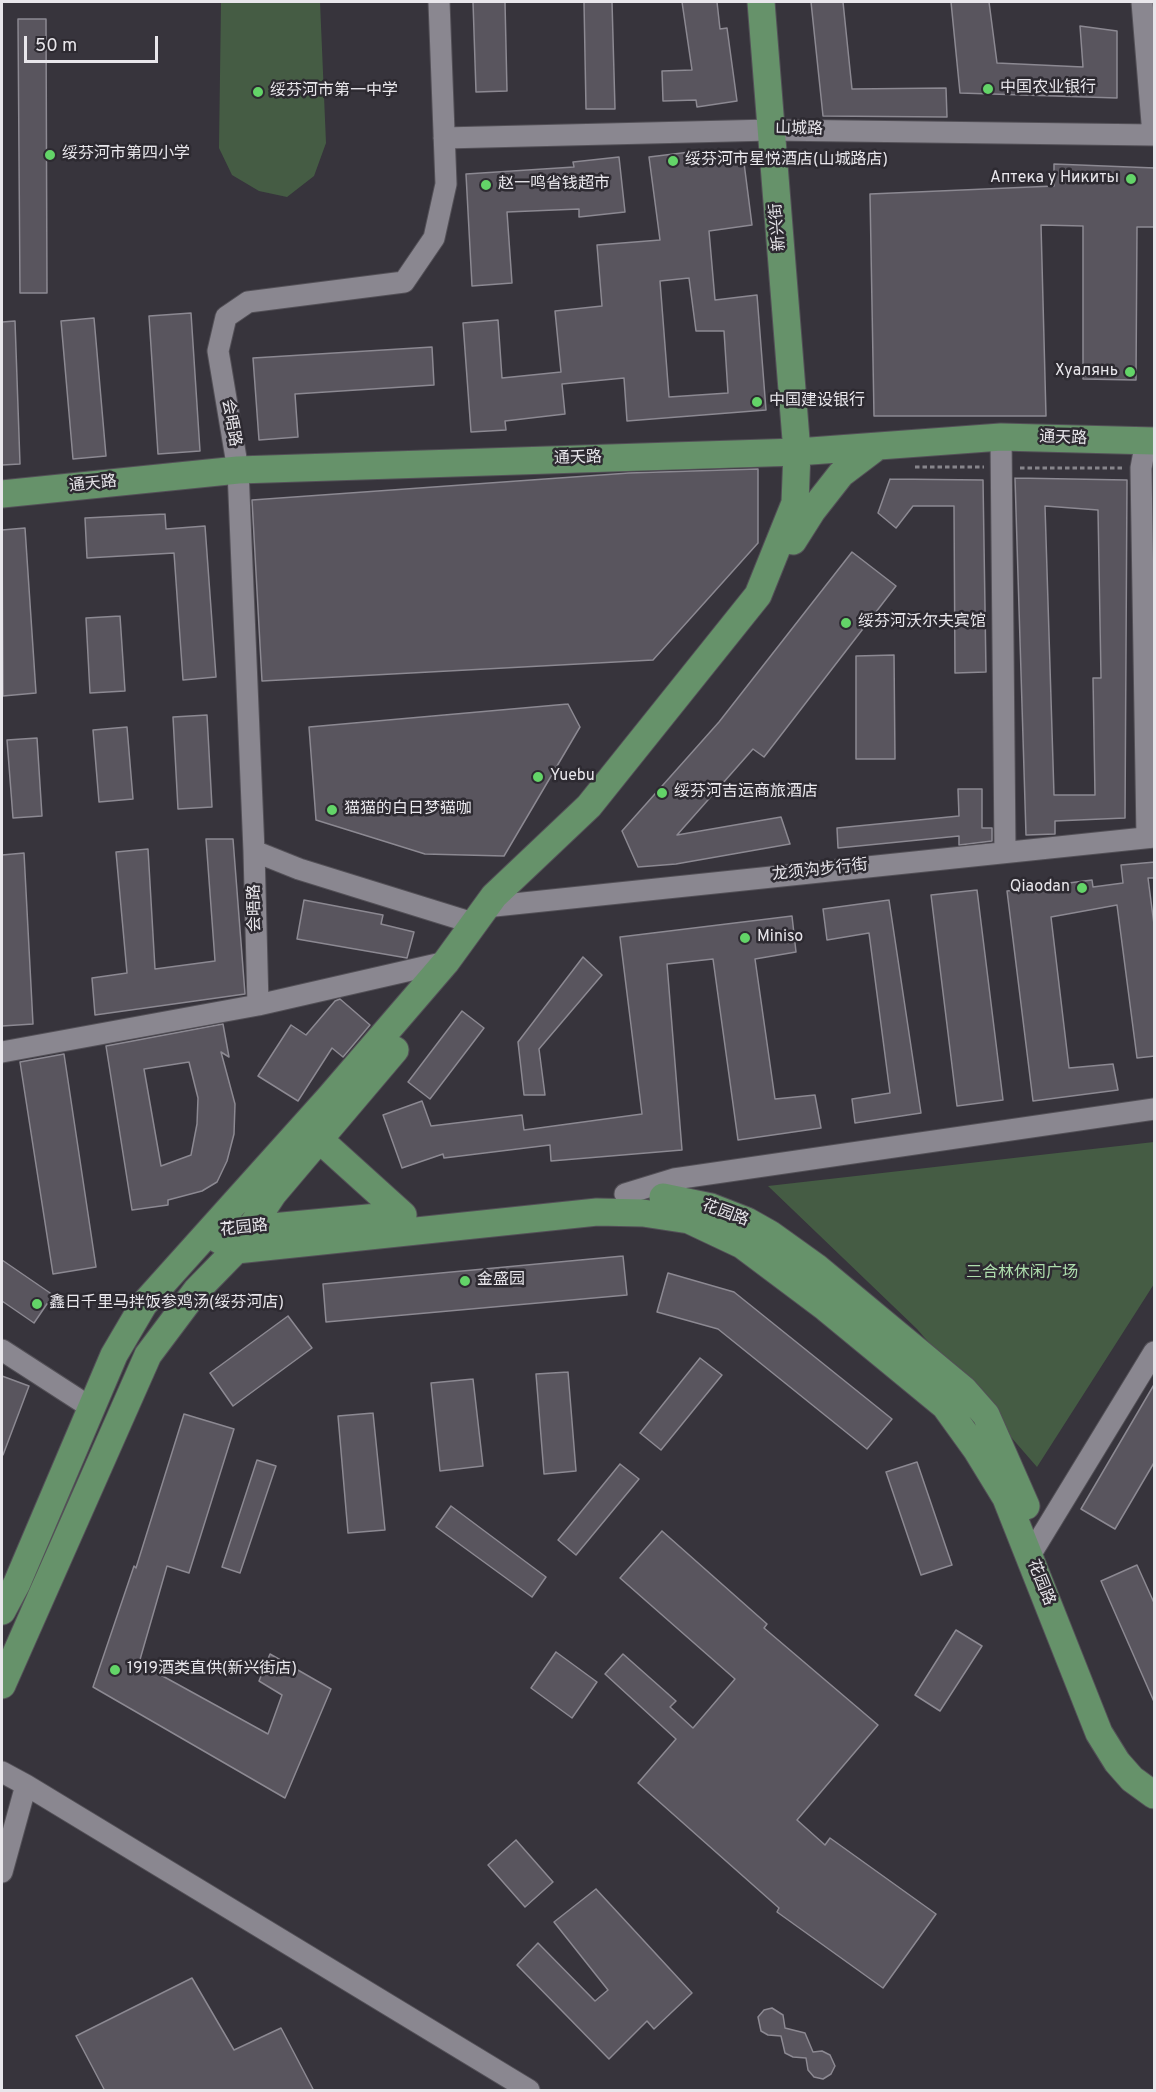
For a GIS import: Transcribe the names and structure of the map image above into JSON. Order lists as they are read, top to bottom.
{
  "streets": {
    "main road": ["新兴街", "通天路", "花园路"],
    "street": ["山城路", "会晤路", "龙须沟步行街"]
  },
  "crossings": [
    ["山城路", "新兴街"],
    ["山城路", "会晤路"],
    ["新兴街", "通天路"],
    ["会晤路", "通天路"]
  ],
  "parks": ["三合林休闲广场"],
  "places": [
    "中国农业银行",
    "绥芬河市第一中学",
    "绥芬河市第四小学",
    "绥芬河市星悦酒店(山城路店)",
    "Аптека у Никиты",
    "赵一鸣省钱超市",
    "Хуалянь",
    "中国建设银行",
    "绥芬河沃尔夫宾馆",
    "Yuebu",
    "绥芬河吉运商旅酒店",
    "猫猫的白日梦·猫咖",
    "Qiaodan",
    "Miniso",
    "金盛园",
    "鑫日千里马拌饭参鸡汤(绥芬河店)",
    "1919酒类直供(新兴街店)"
  ],
  "scale_bar": "50 m"
}
